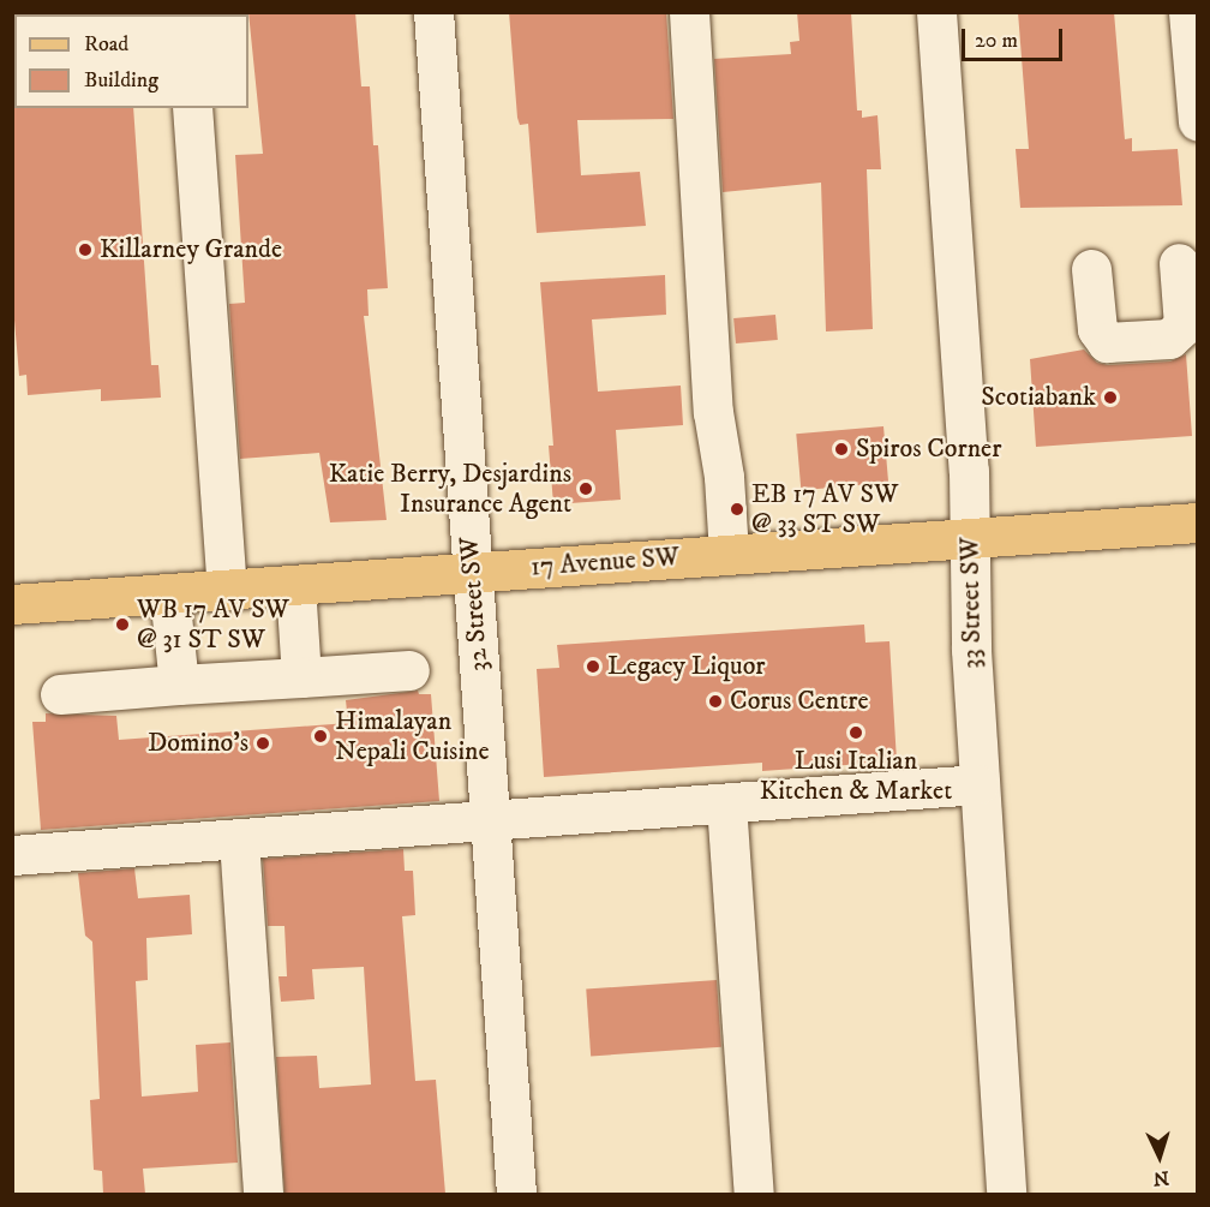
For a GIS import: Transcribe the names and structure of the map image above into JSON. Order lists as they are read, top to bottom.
{
  "streets": {
    "main road": ["17 Avenue SW"],
    "street": ["33 Street SW", "32 Street SW"]
  },
  "crossings": [
    ["17 Avenue SW", "33 Street SW"],
    ["17 Avenue SW", "32 Street SW"]
  ],
  "places": [
    "Killarney Grande",
    "Scotiabank",
    "Spiros Corner",
    "Katie Berry, Desjardins Insurance Agent",
    "EB 17 AV SW @ 33 ST SW",
    "WB 17 AV SW @ 31 ST SW",
    "Legacy Liquor",
    "Corus Centre",
    "Lusi Italian Kitchen & Market",
    "Himalayan Nepali Cuisine",
    "Domino's"
  ],
  "legend": ["Road", "Building"],
  "scale_bar": "20 m",
  "north": "bottom"
}
